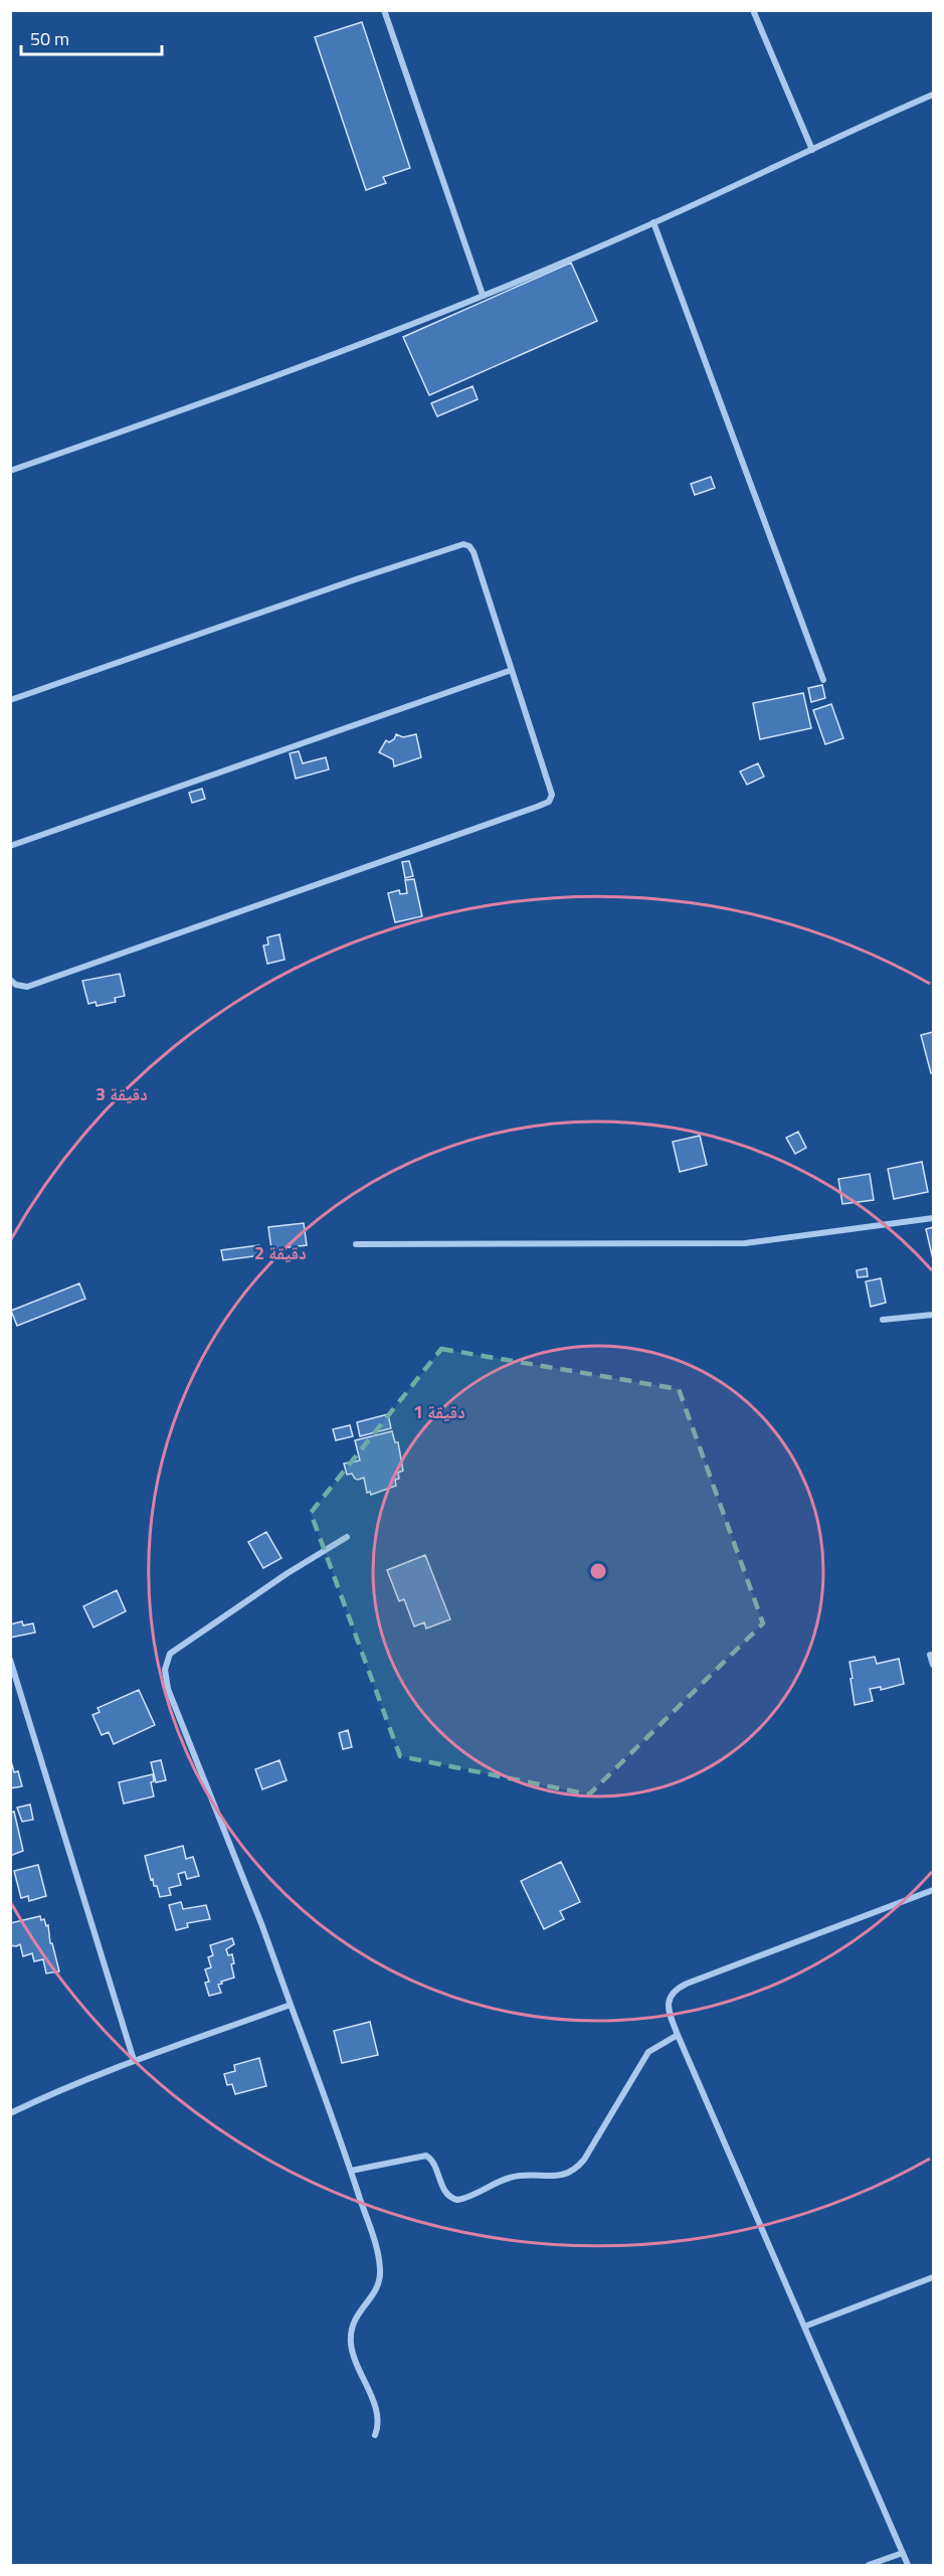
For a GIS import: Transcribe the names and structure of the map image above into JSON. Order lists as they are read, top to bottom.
{
  "scale_bar": "50 m",
  "rings": ["3 دقيقة", "2 دقيقة", "1 دقيقة"]
}
